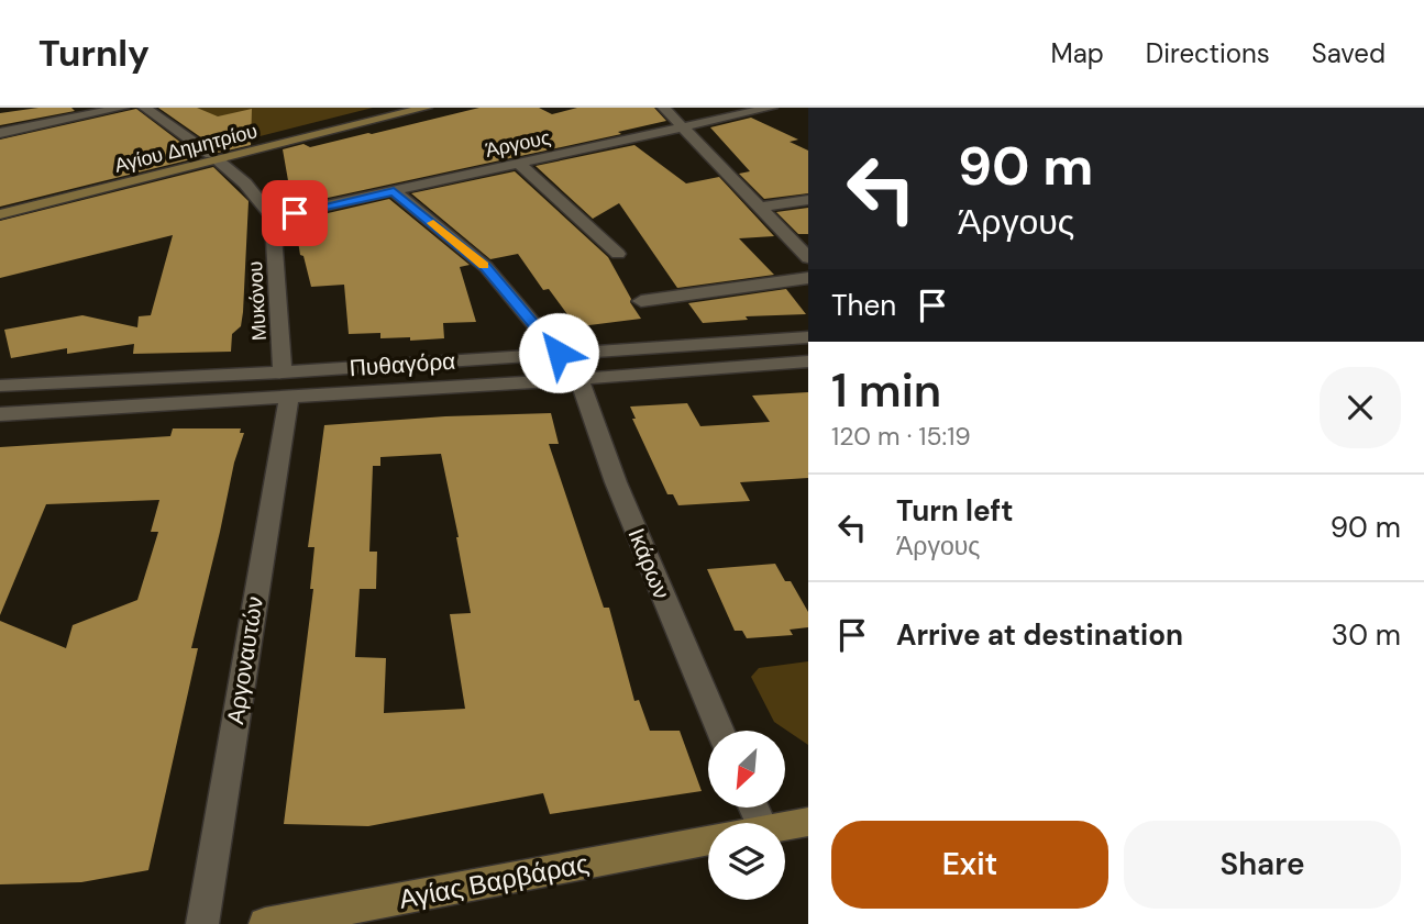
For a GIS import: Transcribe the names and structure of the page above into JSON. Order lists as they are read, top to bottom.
{
  "streets": {
    "main road": ["Αγίου Δημητρίου", "Αγίας Βαρβάρας"],
    "street": [
      "Άργους",
      "Μυκόνου",
      "Πυθαγόρα",
      "Ικάρων",
      "Αργοναυτών"
    ]
  },
  "crossings": [
    ["Άργους", "Μυκόνου"],
    ["Μυκόνου", "Πυθαγόρα"],
    ["Μυκόνου", "Αργοναυτών"],
    ["Πυθαγόρα", "Ικάρων"],
    ["Πυθαγόρα", "Αργοναυτών"]
  ],
  "north": "bottom left",
  "page": {
    "header": "Turnly",
    "nav": ["Map", "Directions", "Saved"],
    "turn": ["90 m", "Άργους"],
    "then": "Then",
    "heading": ["1 min", "120 m · 15:19"],
    "list": [
      {
        "name": "Turn left",
        "note": "Άργους",
        "value": "90 m"
      },
      {
        "name": "Arrive at destination",
        "value": "30 m"
      }
    ],
    "buttons": ["Exit", "Share"]
  }
}
